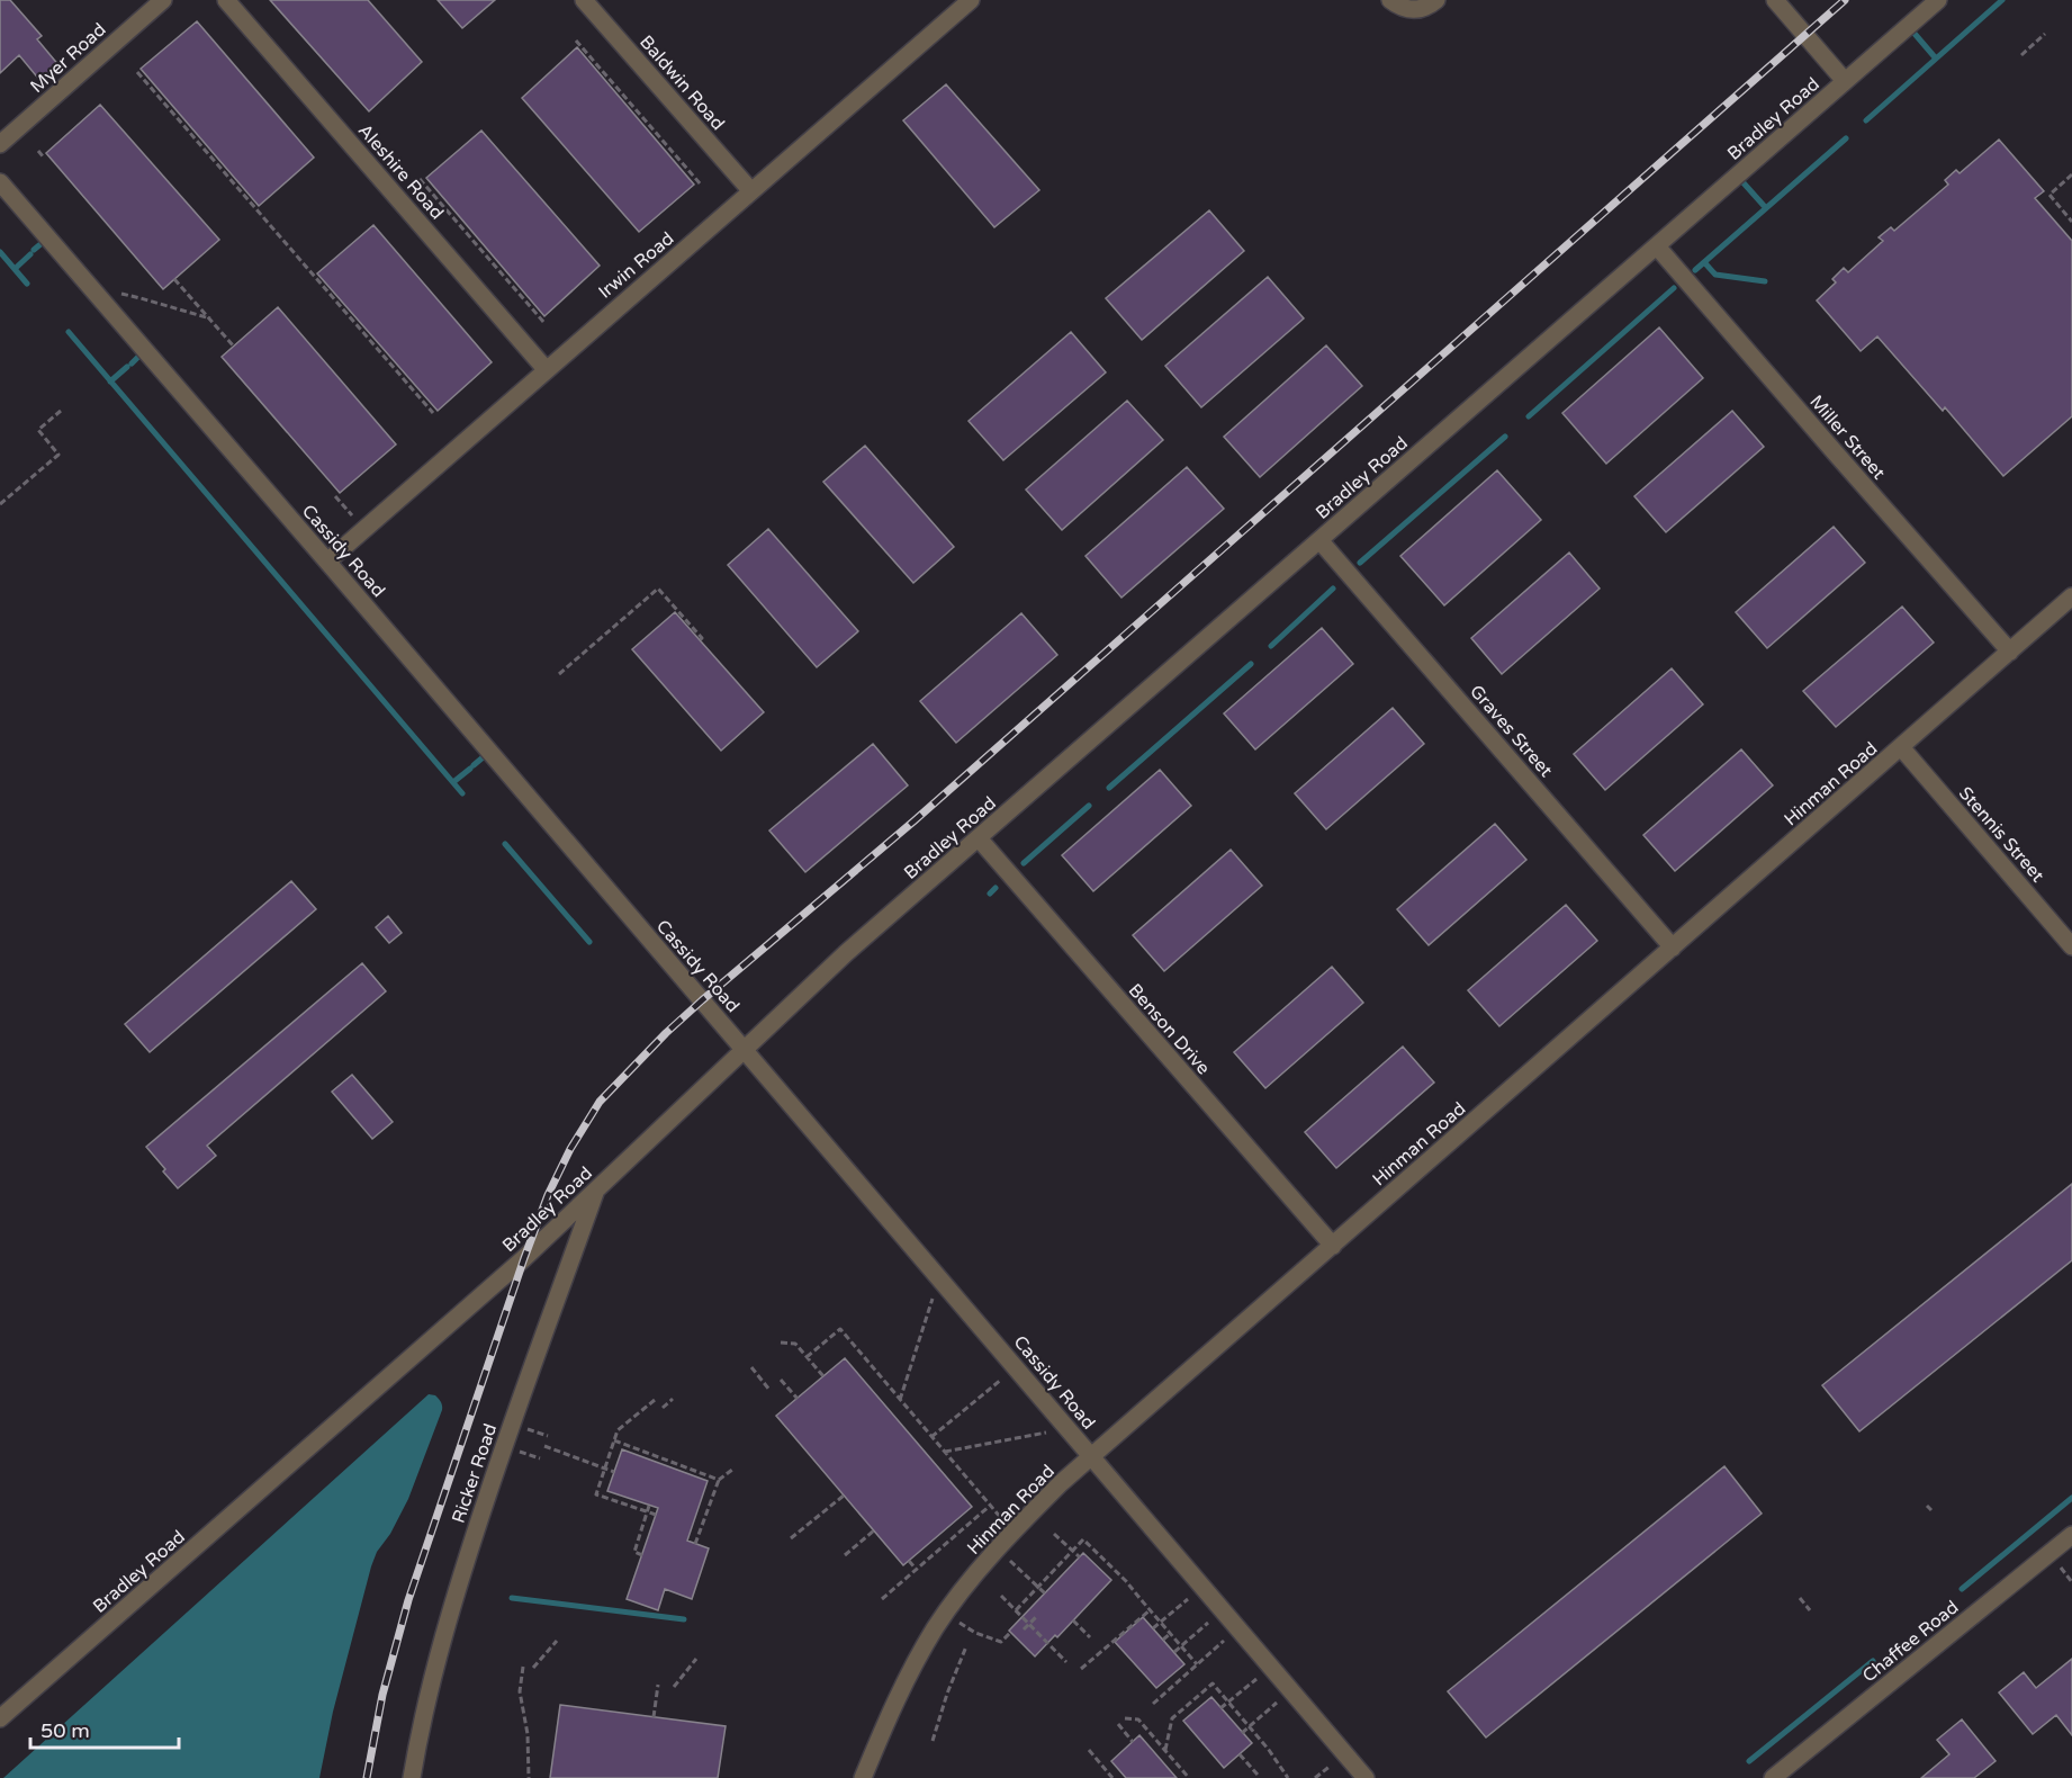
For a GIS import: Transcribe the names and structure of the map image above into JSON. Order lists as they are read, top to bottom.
{
  "streets": {
    "street": [
      "Myer Road",
      "Baldwin Road",
      "Bradley Road",
      "Aleshire Road",
      "Irwin Road",
      "Miller Street",
      "Cassidy Road",
      "Graves Street",
      "Hinman Road",
      "Stennis Street",
      "Benson Drive",
      "Ricker Road",
      "Chaffee Road"
    ]
  },
  "crossings": [
    ["Baldwin Road", "Irwin Road"],
    ["Bradley Road", "Miller Street"],
    ["Bradley Road", "Cassidy Road"],
    ["Bradley Road", "Graves Street"],
    ["Bradley Road", "Benson Drive"],
    ["Bradley Road", "Ricker Road"],
    ["Aleshire Road", "Irwin Road"],
    ["Irwin Road", "Cassidy Road"],
    ["Miller Street", "Hinman Road"],
    ["Cassidy Road", "Hinman Road"],
    ["Graves Street", "Hinman Road"],
    ["Hinman Road", "Stennis Street"],
    ["Hinman Road", "Benson Drive"]
  ],
  "scale_bar": "50 m"
}
